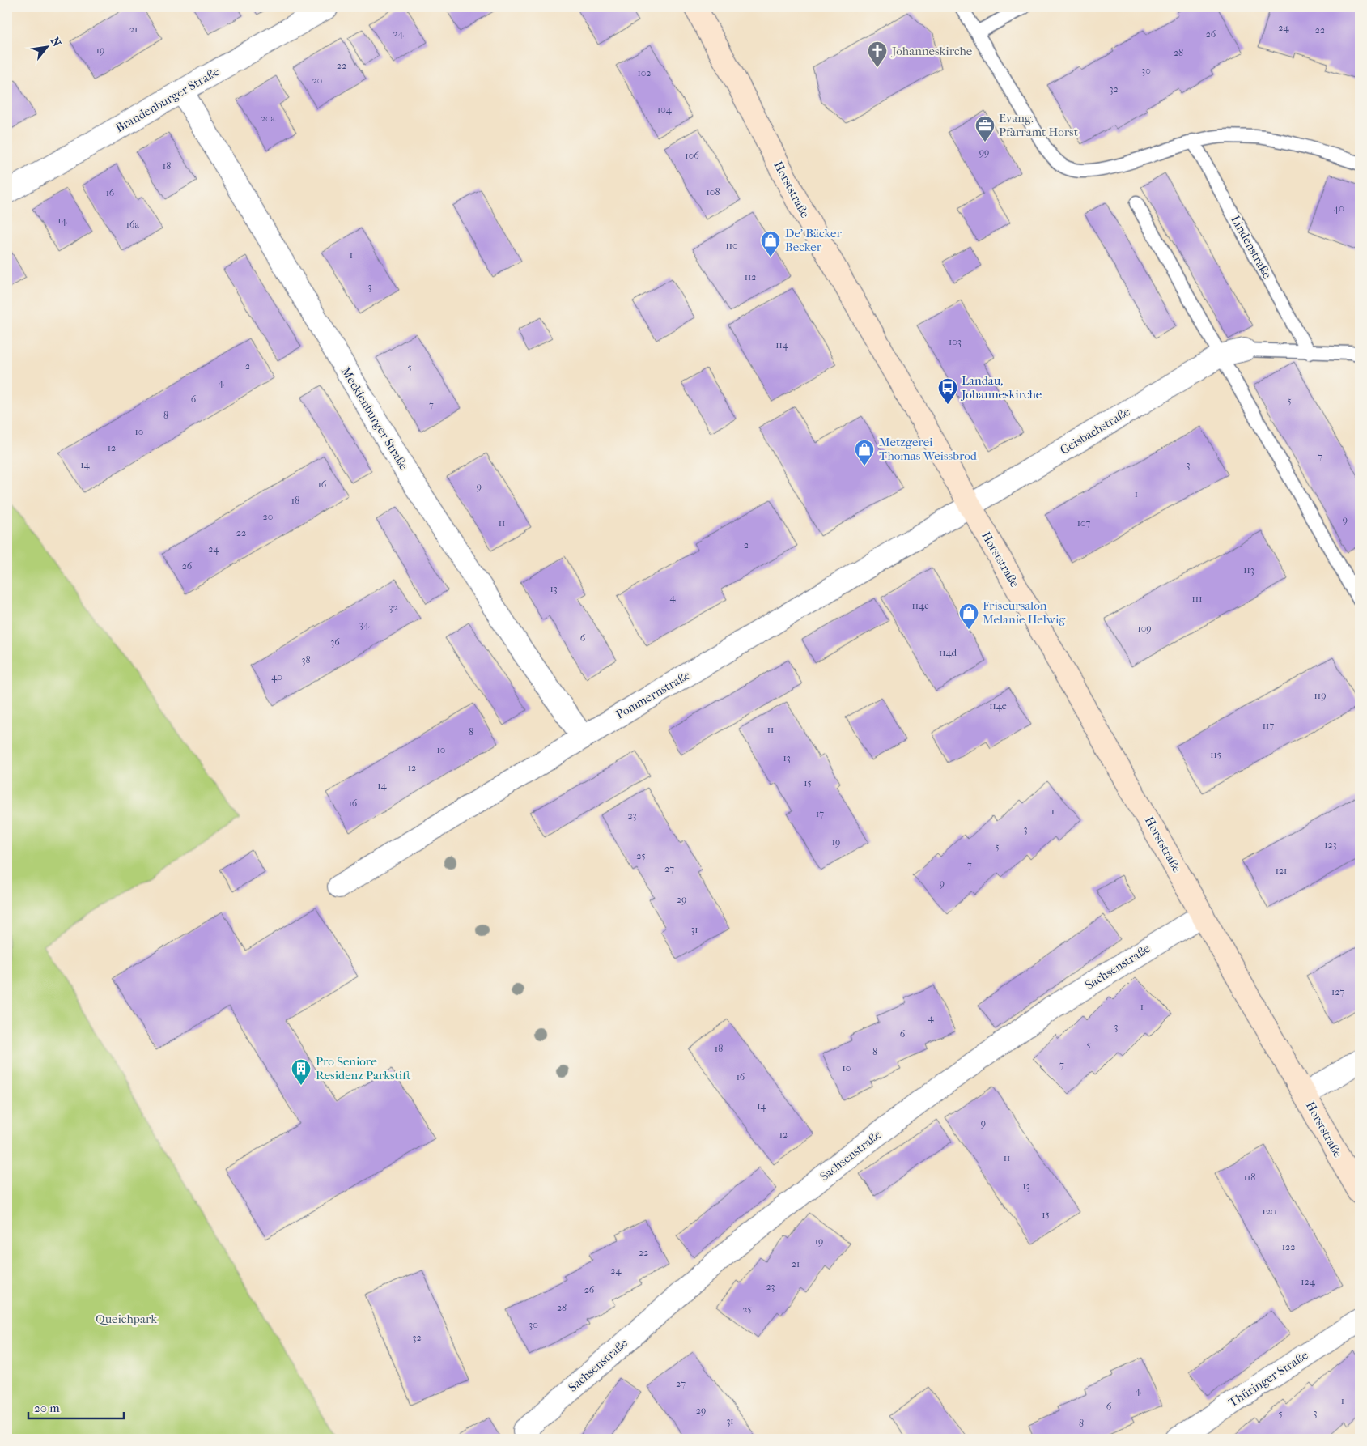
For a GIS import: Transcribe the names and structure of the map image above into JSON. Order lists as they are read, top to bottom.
{
  "streets": {
    "street": [
      "Brandenburger Straße",
      "Horststraße",
      "Mecklenburger Straße",
      "Geisbachstraße",
      "Pommernstraße",
      "Sachsenstraße",
      "Thüringer Straße"
    ],
    "lane": ["Lindenstraße"]
  },
  "crossings": [
    ["Brandenburger Straße", "Mecklenburger Straße"],
    ["Horststraße", "Geisbachstraße"],
    ["Horststraße", "Pommernstraße"],
    ["Horststraße", "Sachsenstraße"],
    ["Mecklenburger Straße", "Pommernstraße"],
    ["Geisbachstraße", "Pommernstraße"]
  ],
  "parks": ["Queichpark"],
  "places": {
    "church": ["Johanneskirche"],
    "office": ["Evang. Pfarramt Horst"],
    "shop": ["De' Bäcker Becker", "Metzgerei Thomas Weissbrod", "Friseursalon Melanie Helwig"],
    "bus stop": ["Landau, Johanneskirche"],
    "building": ["Pro Seniore Residenz Parkstift"]
  },
  "house_numbers": [
    "24",
    "21",
    "22",
    "24",
    "26",
    "19",
    "28",
    "22",
    "30",
    "102",
    "20",
    "32",
    "104",
    "20a",
    "99",
    "106",
    "18",
    "108",
    "16",
    "40",
    "14",
    "16a",
    "110",
    "1",
    "112",
    "3",
    "103",
    "114",
    "2",
    "5",
    "4",
    "6",
    "5",
    "7",
    "8",
    "10",
    "12",
    "7",
    "14",
    "3",
    "16",
    "9",
    "1",
    "18",
    "20",
    "9",
    "11",
    "107",
    "22",
    "2",
    "24",
    "26",
    "113",
    "13",
    "4",
    "111",
    "114c",
    "32",
    "34",
    "109",
    "6",
    "36",
    "114d",
    "38",
    "40",
    "119",
    "114e",
    "117",
    "11",
    "8",
    "10",
    "115",
    "13",
    "12",
    "15",
    "14",
    "16",
    "1",
    "17",
    "23",
    "3",
    "19",
    "123",
    "5",
    "25",
    "7",
    "27",
    "121",
    "9",
    "29",
    "31",
    "127",
    "1",
    "4",
    "3",
    "6",
    "5",
    "18",
    "8",
    "7",
    "10",
    "16",
    "14",
    "9",
    "12",
    "11",
    "118",
    "13",
    "120",
    "15",
    "19",
    "122",
    "22",
    "21",
    "24",
    "124",
    "23",
    "26",
    "28",
    "25",
    "30",
    "32",
    "27",
    "4",
    "1",
    "6",
    "29",
    "3",
    "5",
    "31",
    "8"
  ],
  "scale_bar": "20 m",
  "north": "top right"
}
